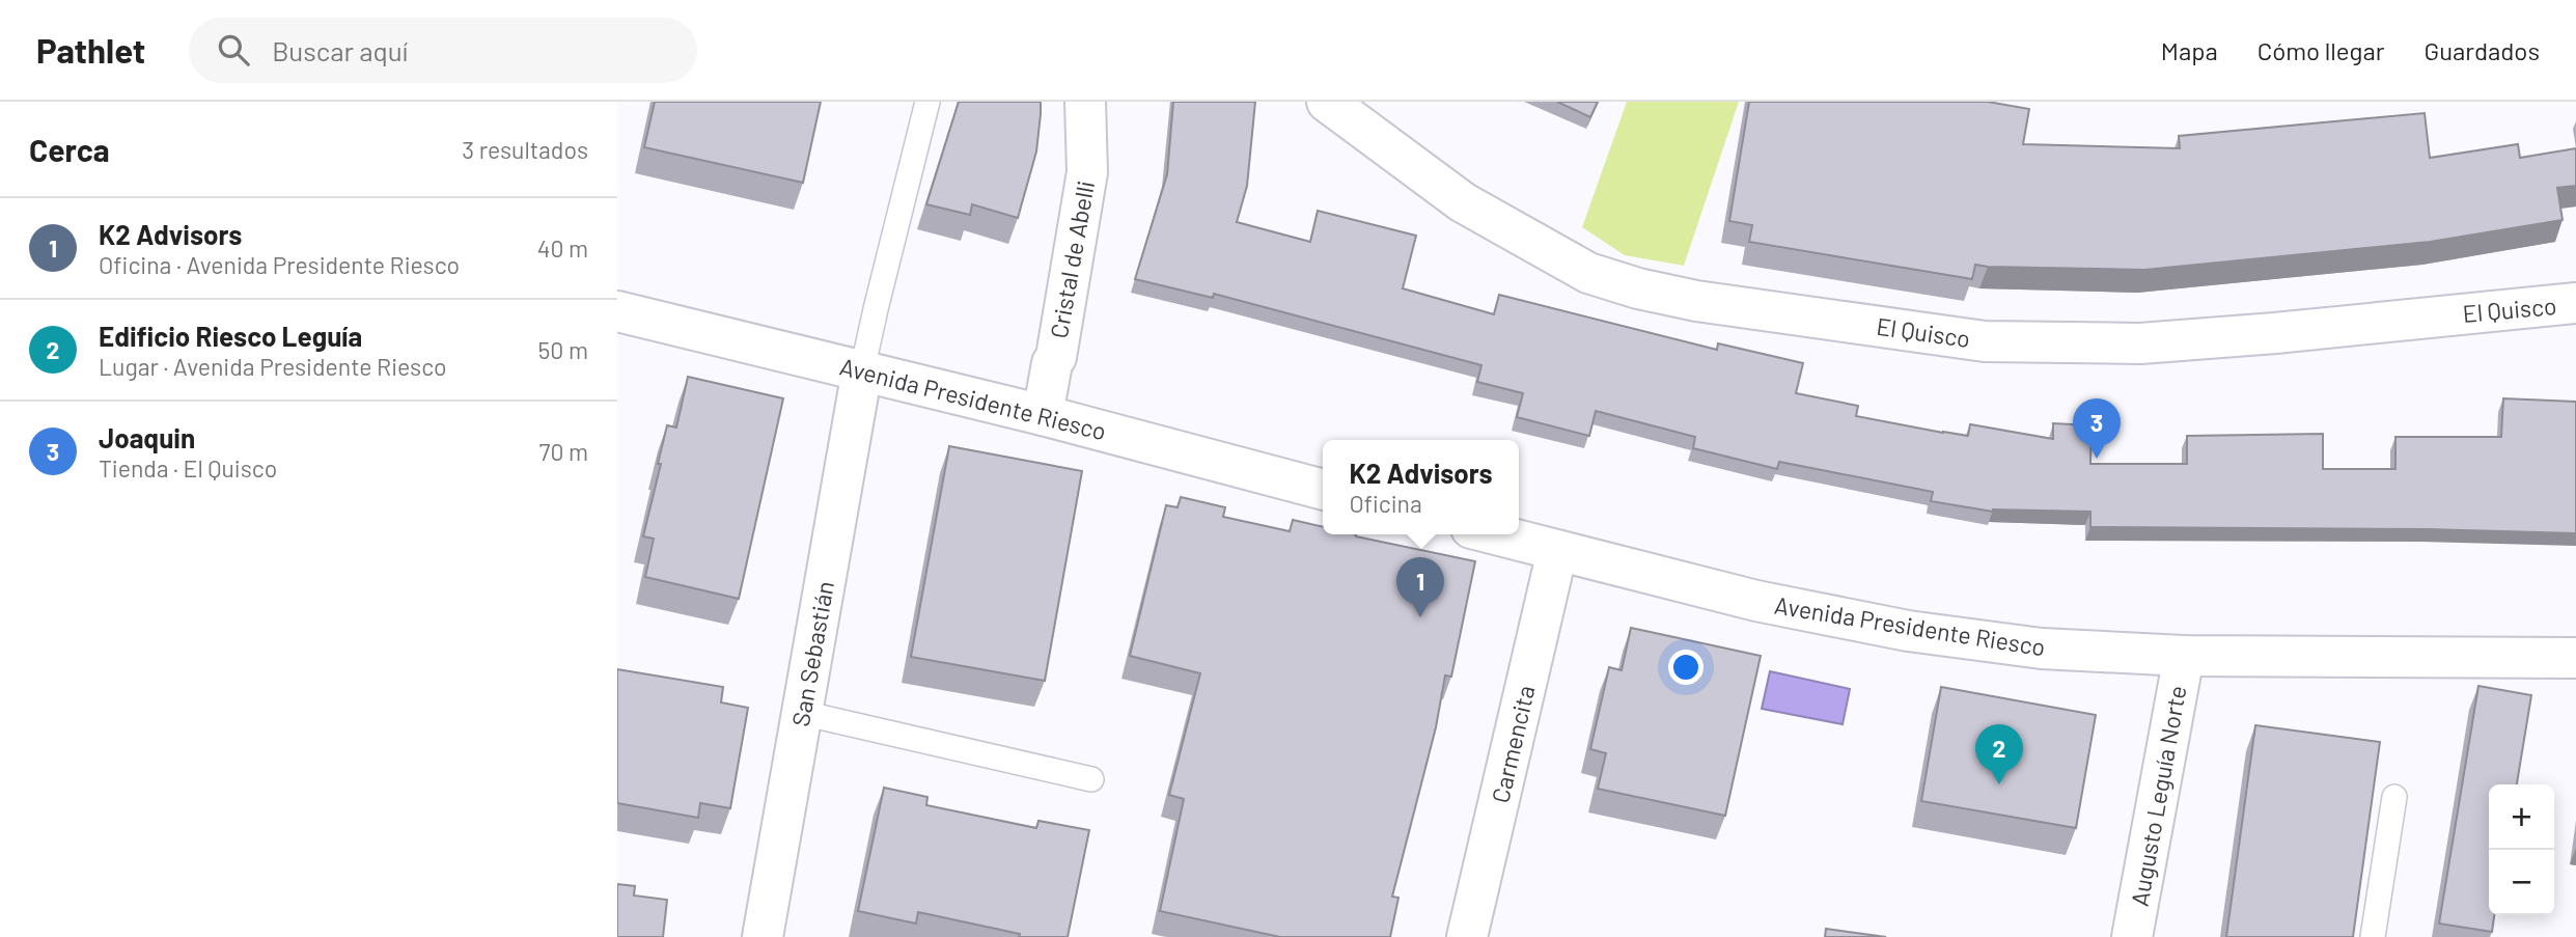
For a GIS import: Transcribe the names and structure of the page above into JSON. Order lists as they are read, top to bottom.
{
  "streets": {
    "street": [
      "Cristal de Abelli",
      "El Quisco",
      "Avenida Presidente Riesco",
      "San Sebastián",
      "Carmencita",
      "Augusto Leguía Norte"
    ]
  },
  "crossings": [
    ["Cristal de Abelli", "Avenida Presidente Riesco"],
    ["Avenida Presidente Riesco", "San Sebastián"],
    ["Avenida Presidente Riesco", "Carmencita"],
    ["Avenida Presidente Riesco", "Augusto Leguía Norte"]
  ],
  "page": {
    "header": "Pathlet",
    "search": "Buscar aquí",
    "nav": ["Mapa", "Cómo llegar", "Guardados"],
    "heading": ["Cerca", "3 resultados"],
    "list": [
      {
        "mark": "1",
        "name": "K2 Advisors",
        "note": "Oficina · Avenida Presidente Riesco",
        "value": "40 m"
      },
      {
        "mark": "2",
        "name": "Edificio Riesco Leguía",
        "note": "Lugar · Avenida Presidente Riesco",
        "value": "50 m"
      },
      {
        "mark": "3",
        "name": "Joaquin",
        "note": "Tienda · El Quisco",
        "value": "70 m"
      }
    ],
    "pins": ["3", "1", "2"],
    "popup": ["K2 Advisors", "Oficina"],
    "map_buttons": ["+", "−"]
  }
}
